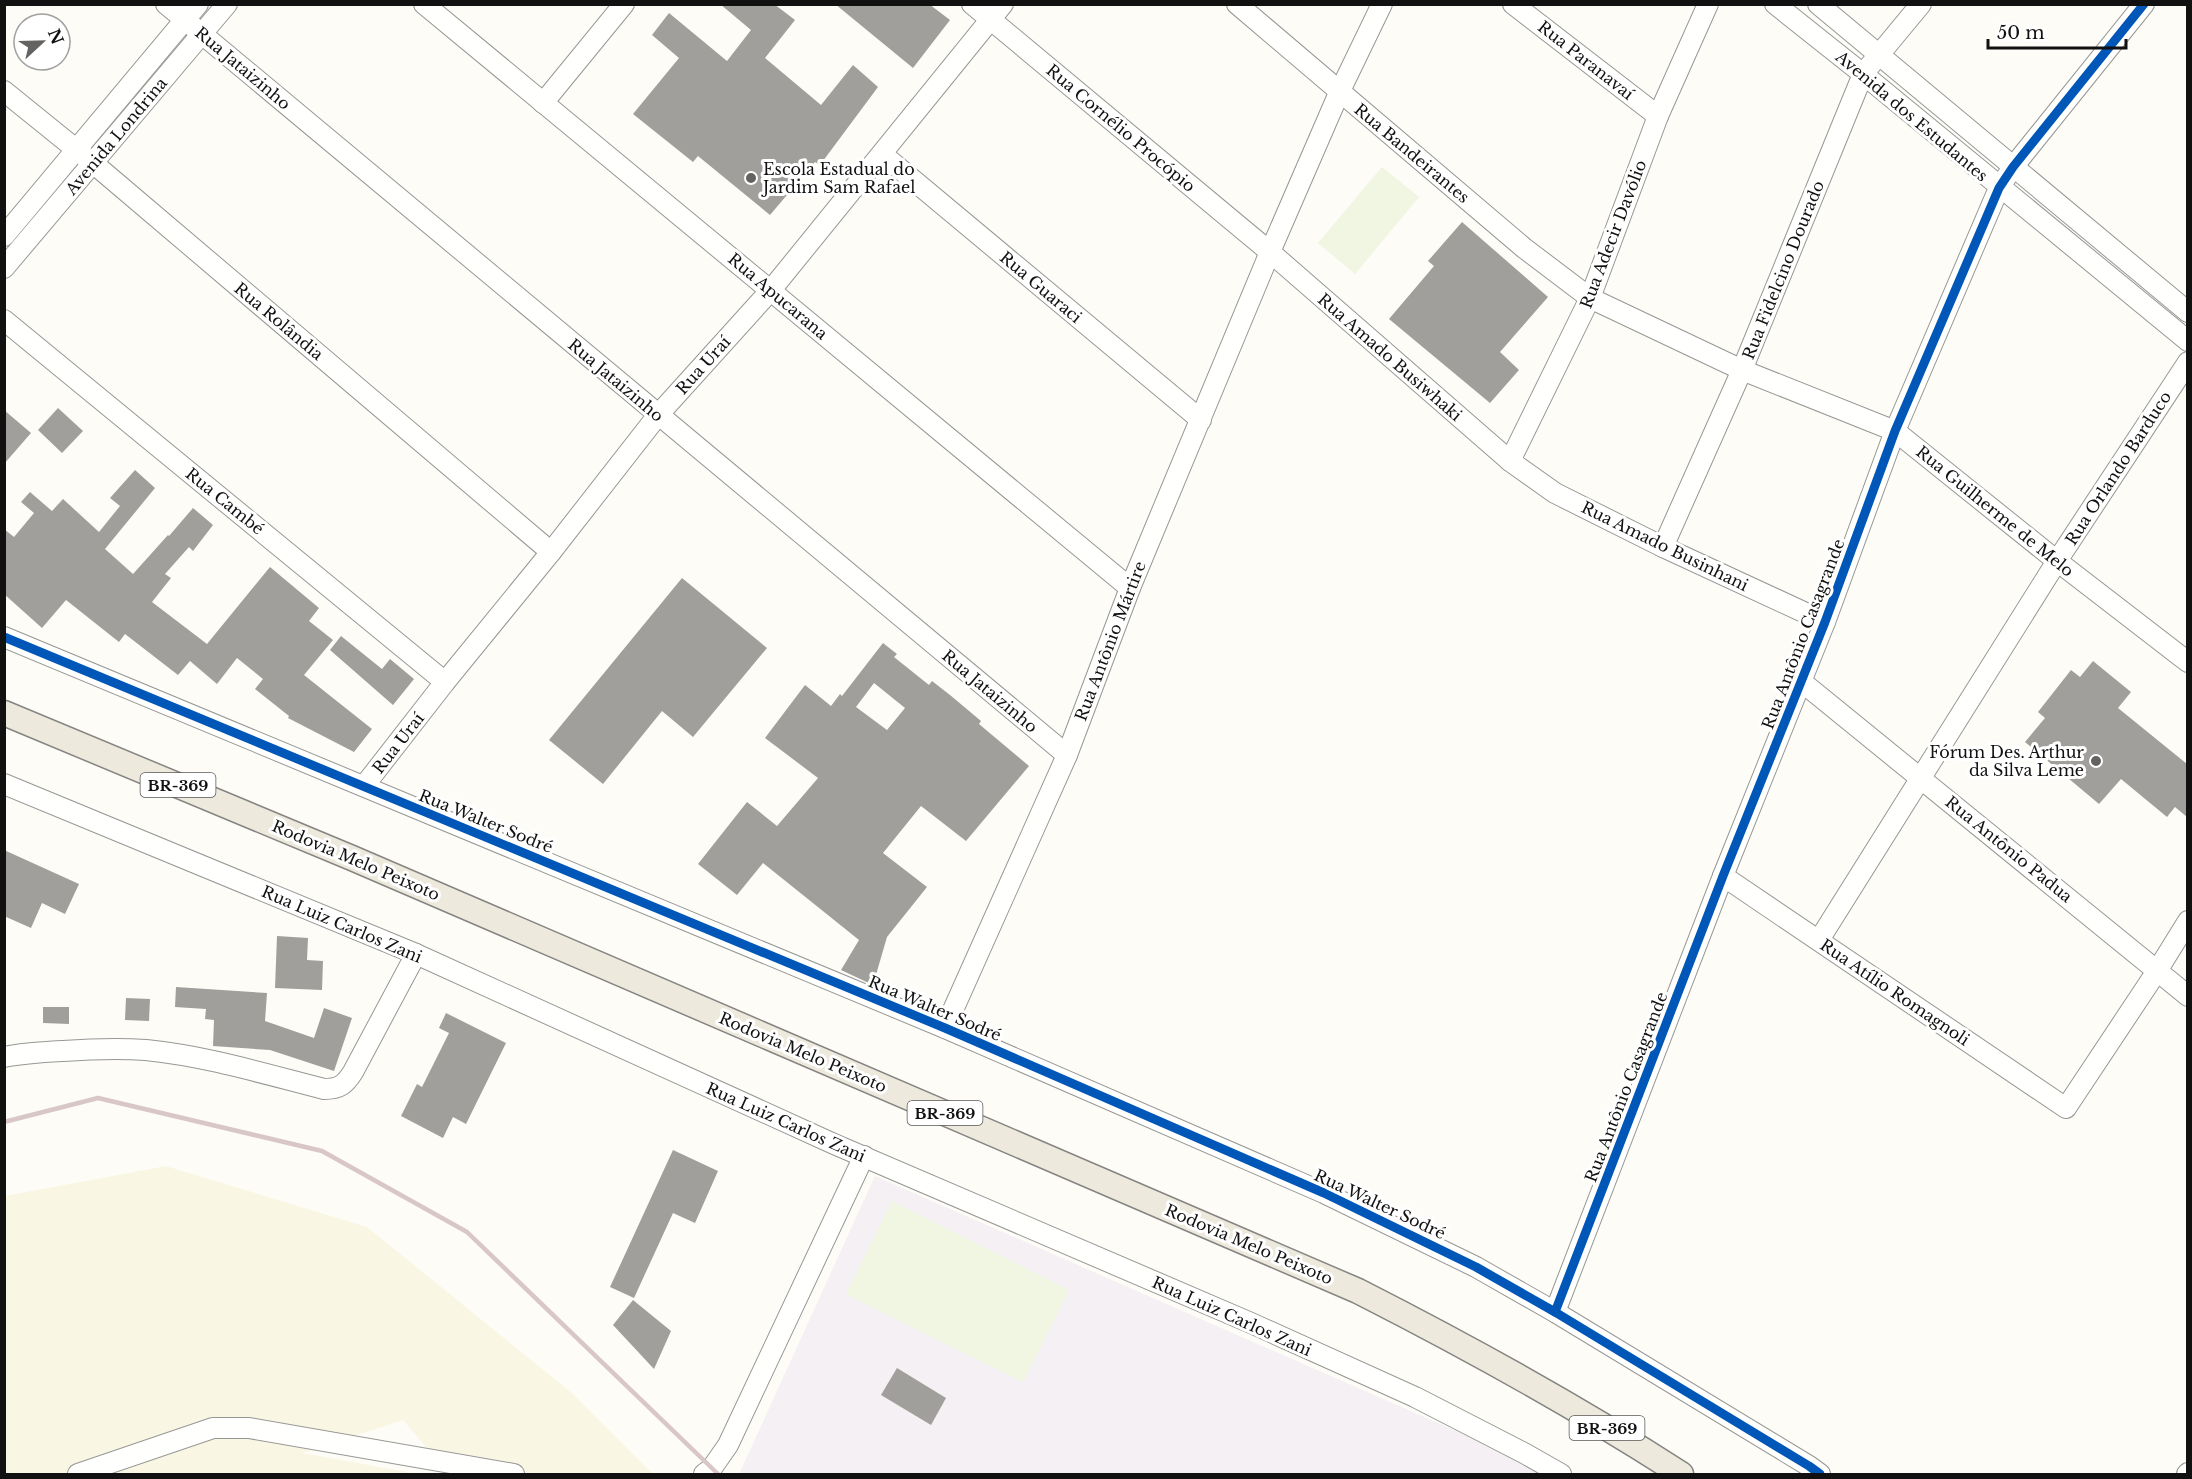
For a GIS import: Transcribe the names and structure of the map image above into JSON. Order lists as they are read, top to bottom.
{
  "streets": {
    "main road": ["BR-369", "Rodovia Melo Peixoto"],
    "street": [
      "Rua Paranavaí",
      "Rua Jataizinho",
      "Avenida dos Estudantes",
      "Rua Cornélio Procópio",
      "Avenida Londrina",
      "Rua Bandeirantes",
      "Rua Adecir Davólio",
      "Rua Fidelcino Dourado",
      "Rua Guaraci",
      "Rua Apucarana",
      "Rua Rolândia",
      "Rua Amado Busiwhaki",
      "Rua Uraí",
      "Rua Orlando Barduco",
      "Rua Cambé",
      "Rua Guilherme de Melo",
      "Rua Amado Businhani",
      "Rua Antônio Casagrande",
      "Rua Antônio Mártire",
      "Rua Walter Sodré",
      "Rua Antônio Padua",
      "Rua Luiz Carlos Zani",
      "Rua Atílio Romagnoli"
    ]
  },
  "crossings": [
    ["Rua Paranavaí", "Rua Adecir Davólio"],
    ["Rua Jataizinho", "Avenida Londrina"],
    ["Rua Jataizinho", "Rua Uraí"],
    ["Rua Jataizinho", "Rua Antônio Mártire"],
    ["Avenida dos Estudantes", "Rua Fidelcino Dourado"],
    ["Avenida dos Estudantes", "Rua Antônio Casagrande"],
    ["Rua Cornélio Procópio", "Rua Amado Busiwhaki"],
    ["Rua Cornélio Procópio", "Rua Uraí"],
    ["Rua Cornélio Procópio", "Rua Antônio Mártire"],
    ["Avenida Londrina", "Rua Rolândia"],
    ["Rua Bandeirantes", "Rua Adecir Davólio"],
    ["Rua Bandeirantes", "Rua Guilherme de Melo"],
    ["Rua Bandeirantes", "Rua Antônio Mártire"],
    ["Rua Adecir Davólio", "Rua Amado Busiwhaki"],
    ["Rua Adecir Davólio", "Rua Guilherme de Melo"],
    ["Rua Adecir Davólio", "Rua Amado Businhani"],
    ["Rua Fidelcino Dourado", "Rua Guilherme de Melo"],
    ["Rua Fidelcino Dourado", "Rua Amado Businhani"],
    ["Rua Guaraci", "Rua Uraí"],
    ["Rua Guaraci", "Rua Antônio Mártire"],
    ["Rua Apucarana", "Rua Uraí"],
    ["Rua Apucarana", "Rua Antônio Mártire"],
    ["Rua Rolândia", "Rua Uraí"],
    ["Rua Amado Busiwhaki", "Rua Amado Businhani"],
    ["Rua Amado Busiwhaki", "Rua Antônio Mártire"],
    ["Rua Uraí", "Rua Cambé"],
    ["Rua Uraí", "Rua Walter Sodré"],
    ["Rua Orlando Barduco", "Rua Guilherme de Melo"],
    ["Rua Orlando Barduco", "Rua Antônio Padua"],
    ["Rua Orlando Barduco", "Rua Atílio Romagnoli"],
    ["Rua Guilherme de Melo", "Rua Antônio Casagrande"],
    ["Rua Amado Businhani", "Rua Antônio Casagrande"],
    ["Rua Antônio Casagrande", "Rua Walter Sodré"],
    ["Rua Antônio Casagrande", "Rua Antônio Padua"],
    ["Rua Antônio Casagrande", "Rua Atílio Romagnoli"],
    ["Rua Antônio Mártire", "Rua Walter Sodré"],
    ["Rua Antônio Padua", "Rua Atílio Romagnoli"]
  ],
  "places": ["Escola Estadual do Jardim Sam Rafael", "Fórum Des. Arthur da Silva Leme"],
  "scale_bar": "50 m",
  "north": "right"
}
